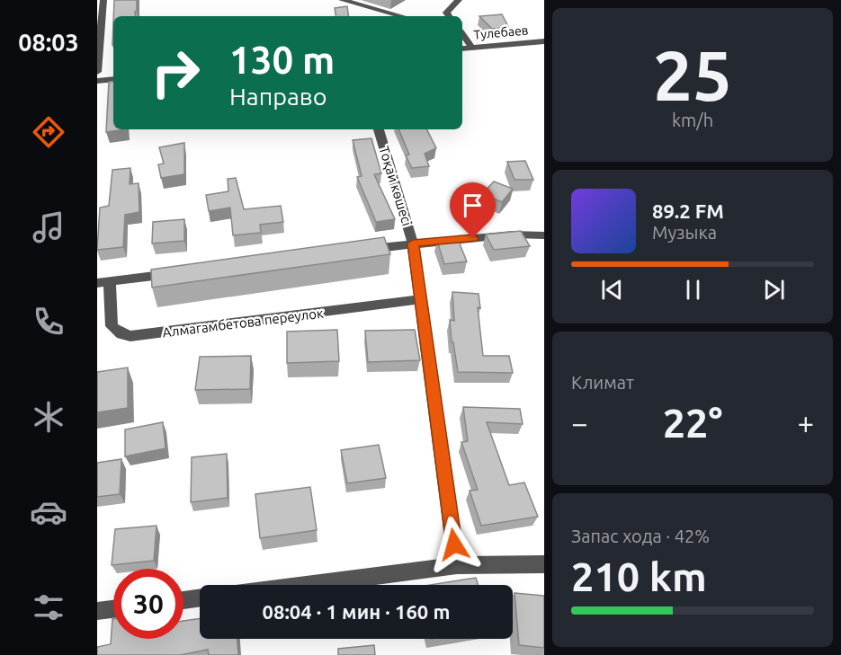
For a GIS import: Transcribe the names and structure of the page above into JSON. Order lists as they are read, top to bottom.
{
  "streets": {
    "street": ["Тулебаев", "Тоқай көшесі", "Алмагамбетова переулок"]
  },
  "crossings": [
    ["Тоқай көшесі", "Алмагамбетова переулок"]
  ],
  "page": {
    "tabs": "08:03",
    "tile": [
      ["25", "km/h"],
      "Климат",
      ["Запас хода · 42%", "210 km"]
    ],
    "turn": ["130 m", "Направо"],
    "song": ["89.2 FM", "Музыка"],
    "heat": ["−", "22°", "+"],
    "limit": "30",
    "trip": "08:04 · 1 мин · 160 m"
  }
}
